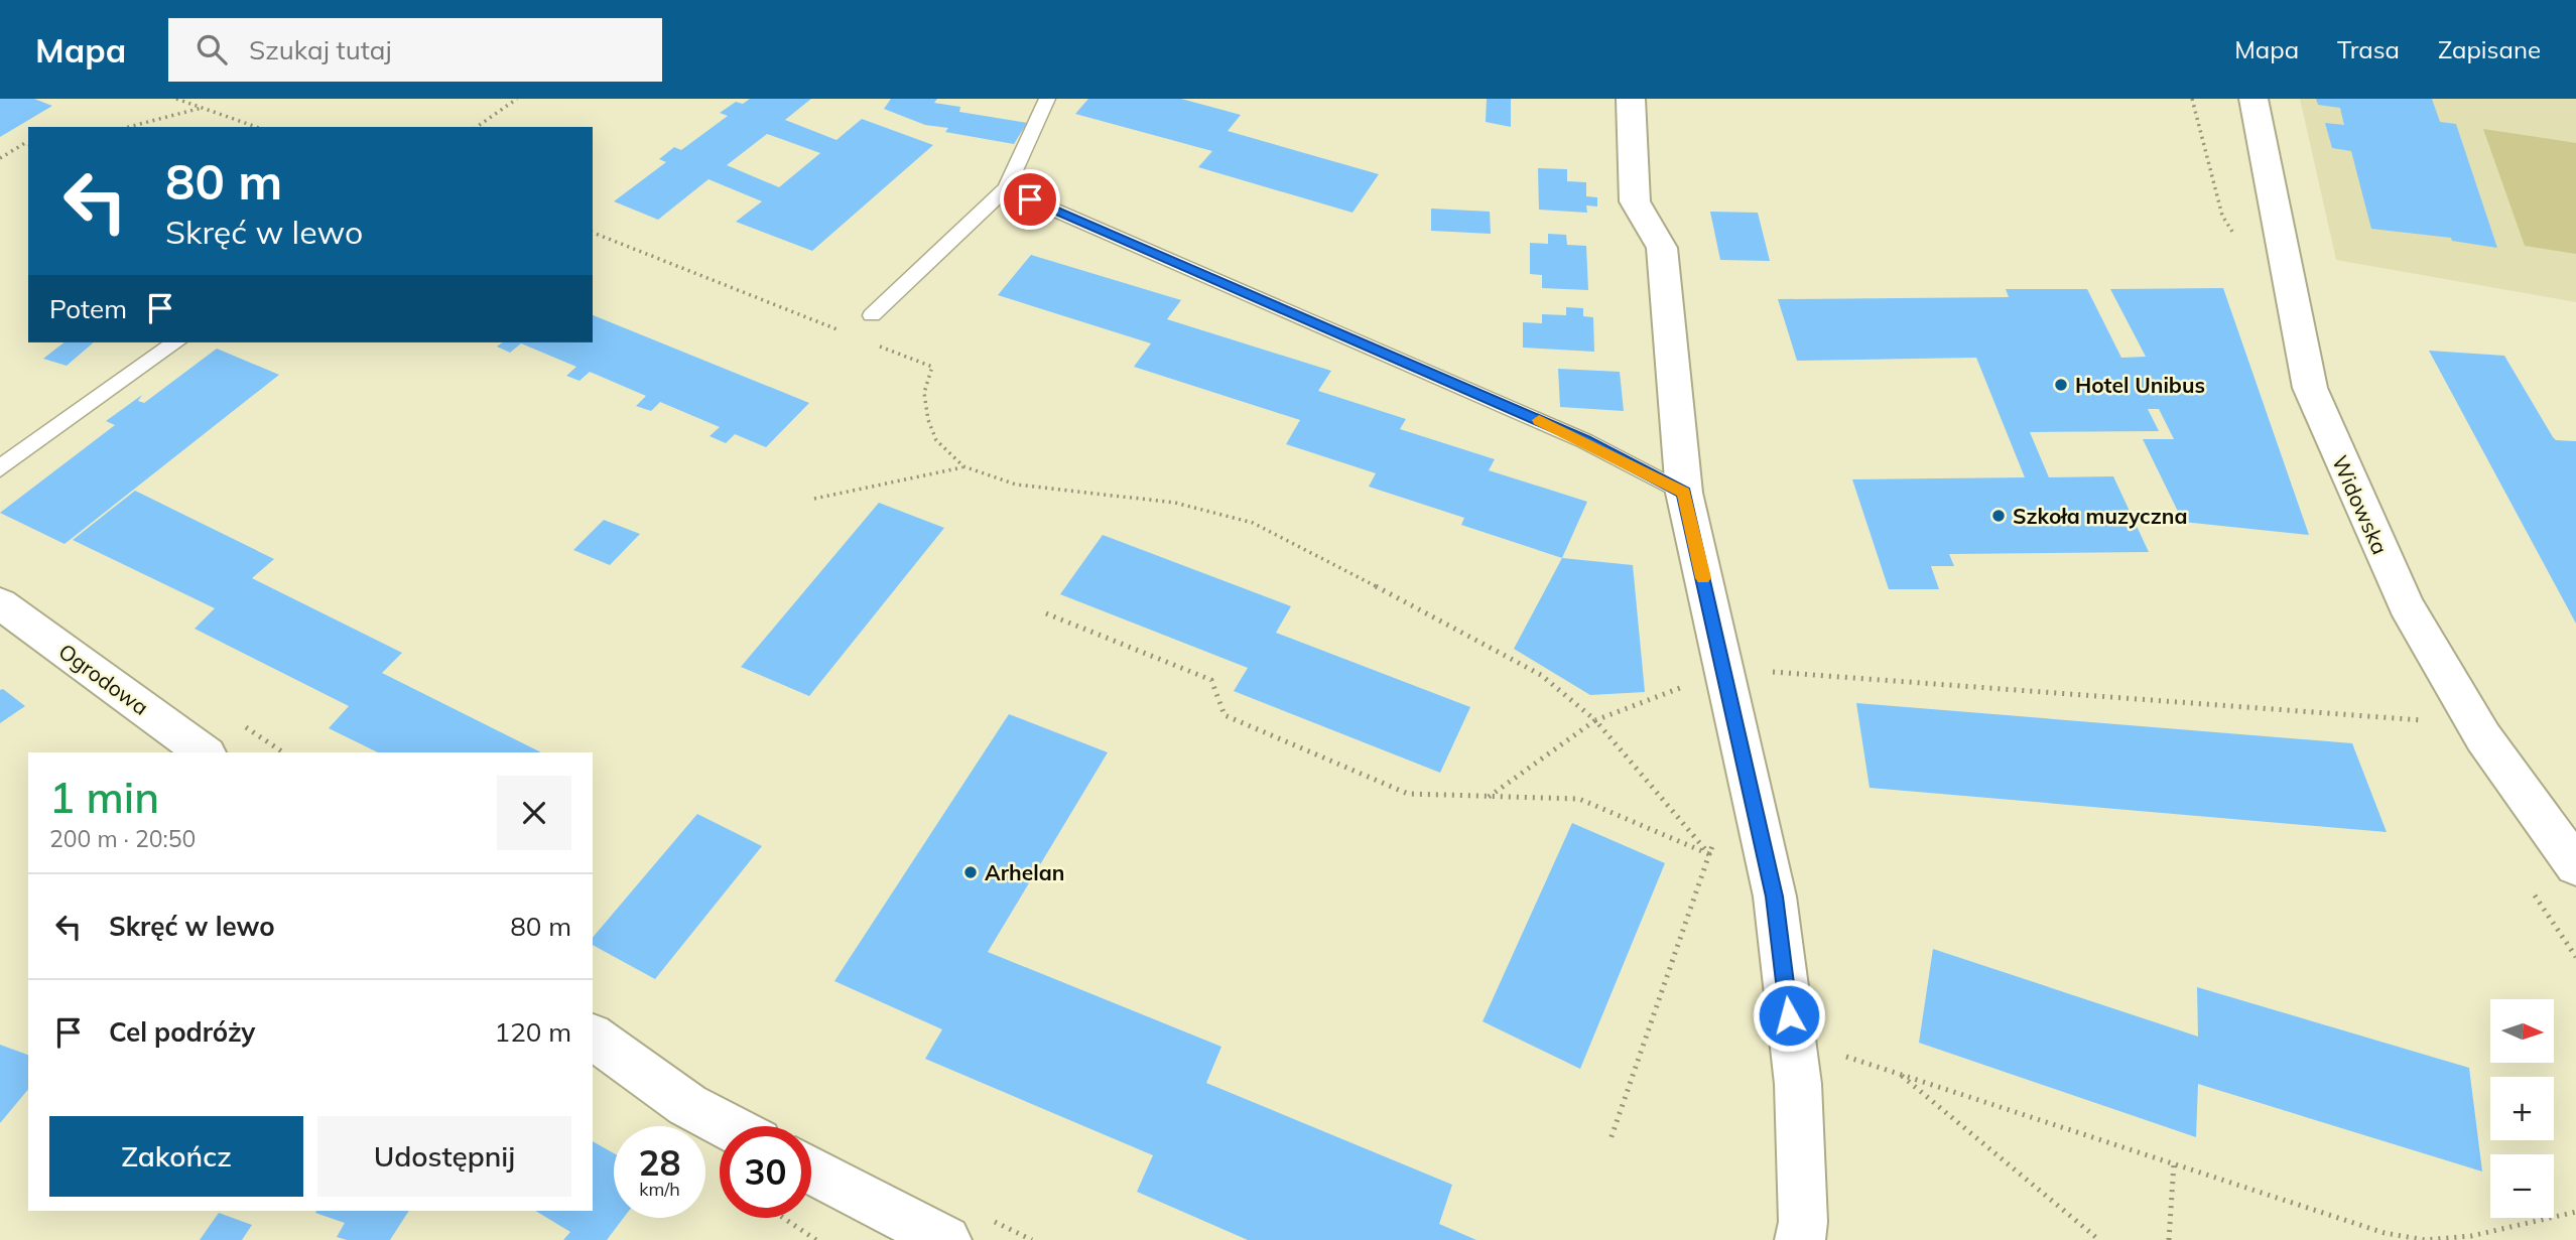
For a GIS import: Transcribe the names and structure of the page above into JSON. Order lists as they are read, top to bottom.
{
  "streets": {
    "street": ["Widowska", "Ogrodowa"]
  },
  "places": ["Hotel Unibus", "Szkoła muzyczna", "Arhelan"],
  "north": "right",
  "page": {
    "header": "Mapa",
    "search": "Szukaj tutaj",
    "nav": ["Mapa", "Trasa", "Zapisane"],
    "turn": ["80 m", "Skręć w lewo"],
    "then": "Potem",
    "heading": ["1 min", "200 m · 20:50"],
    "list": [
      {
        "name": "Skręć w lewo",
        "value": "80 m"
      },
      {
        "name": "Cel podróży",
        "value": "120 m"
      }
    ],
    "map_buttons": ["+", "−"],
    "buttons": ["Zakończ", "Udostępnij"],
    "speed": "28 km/h",
    "limit": "30"
  }
}
